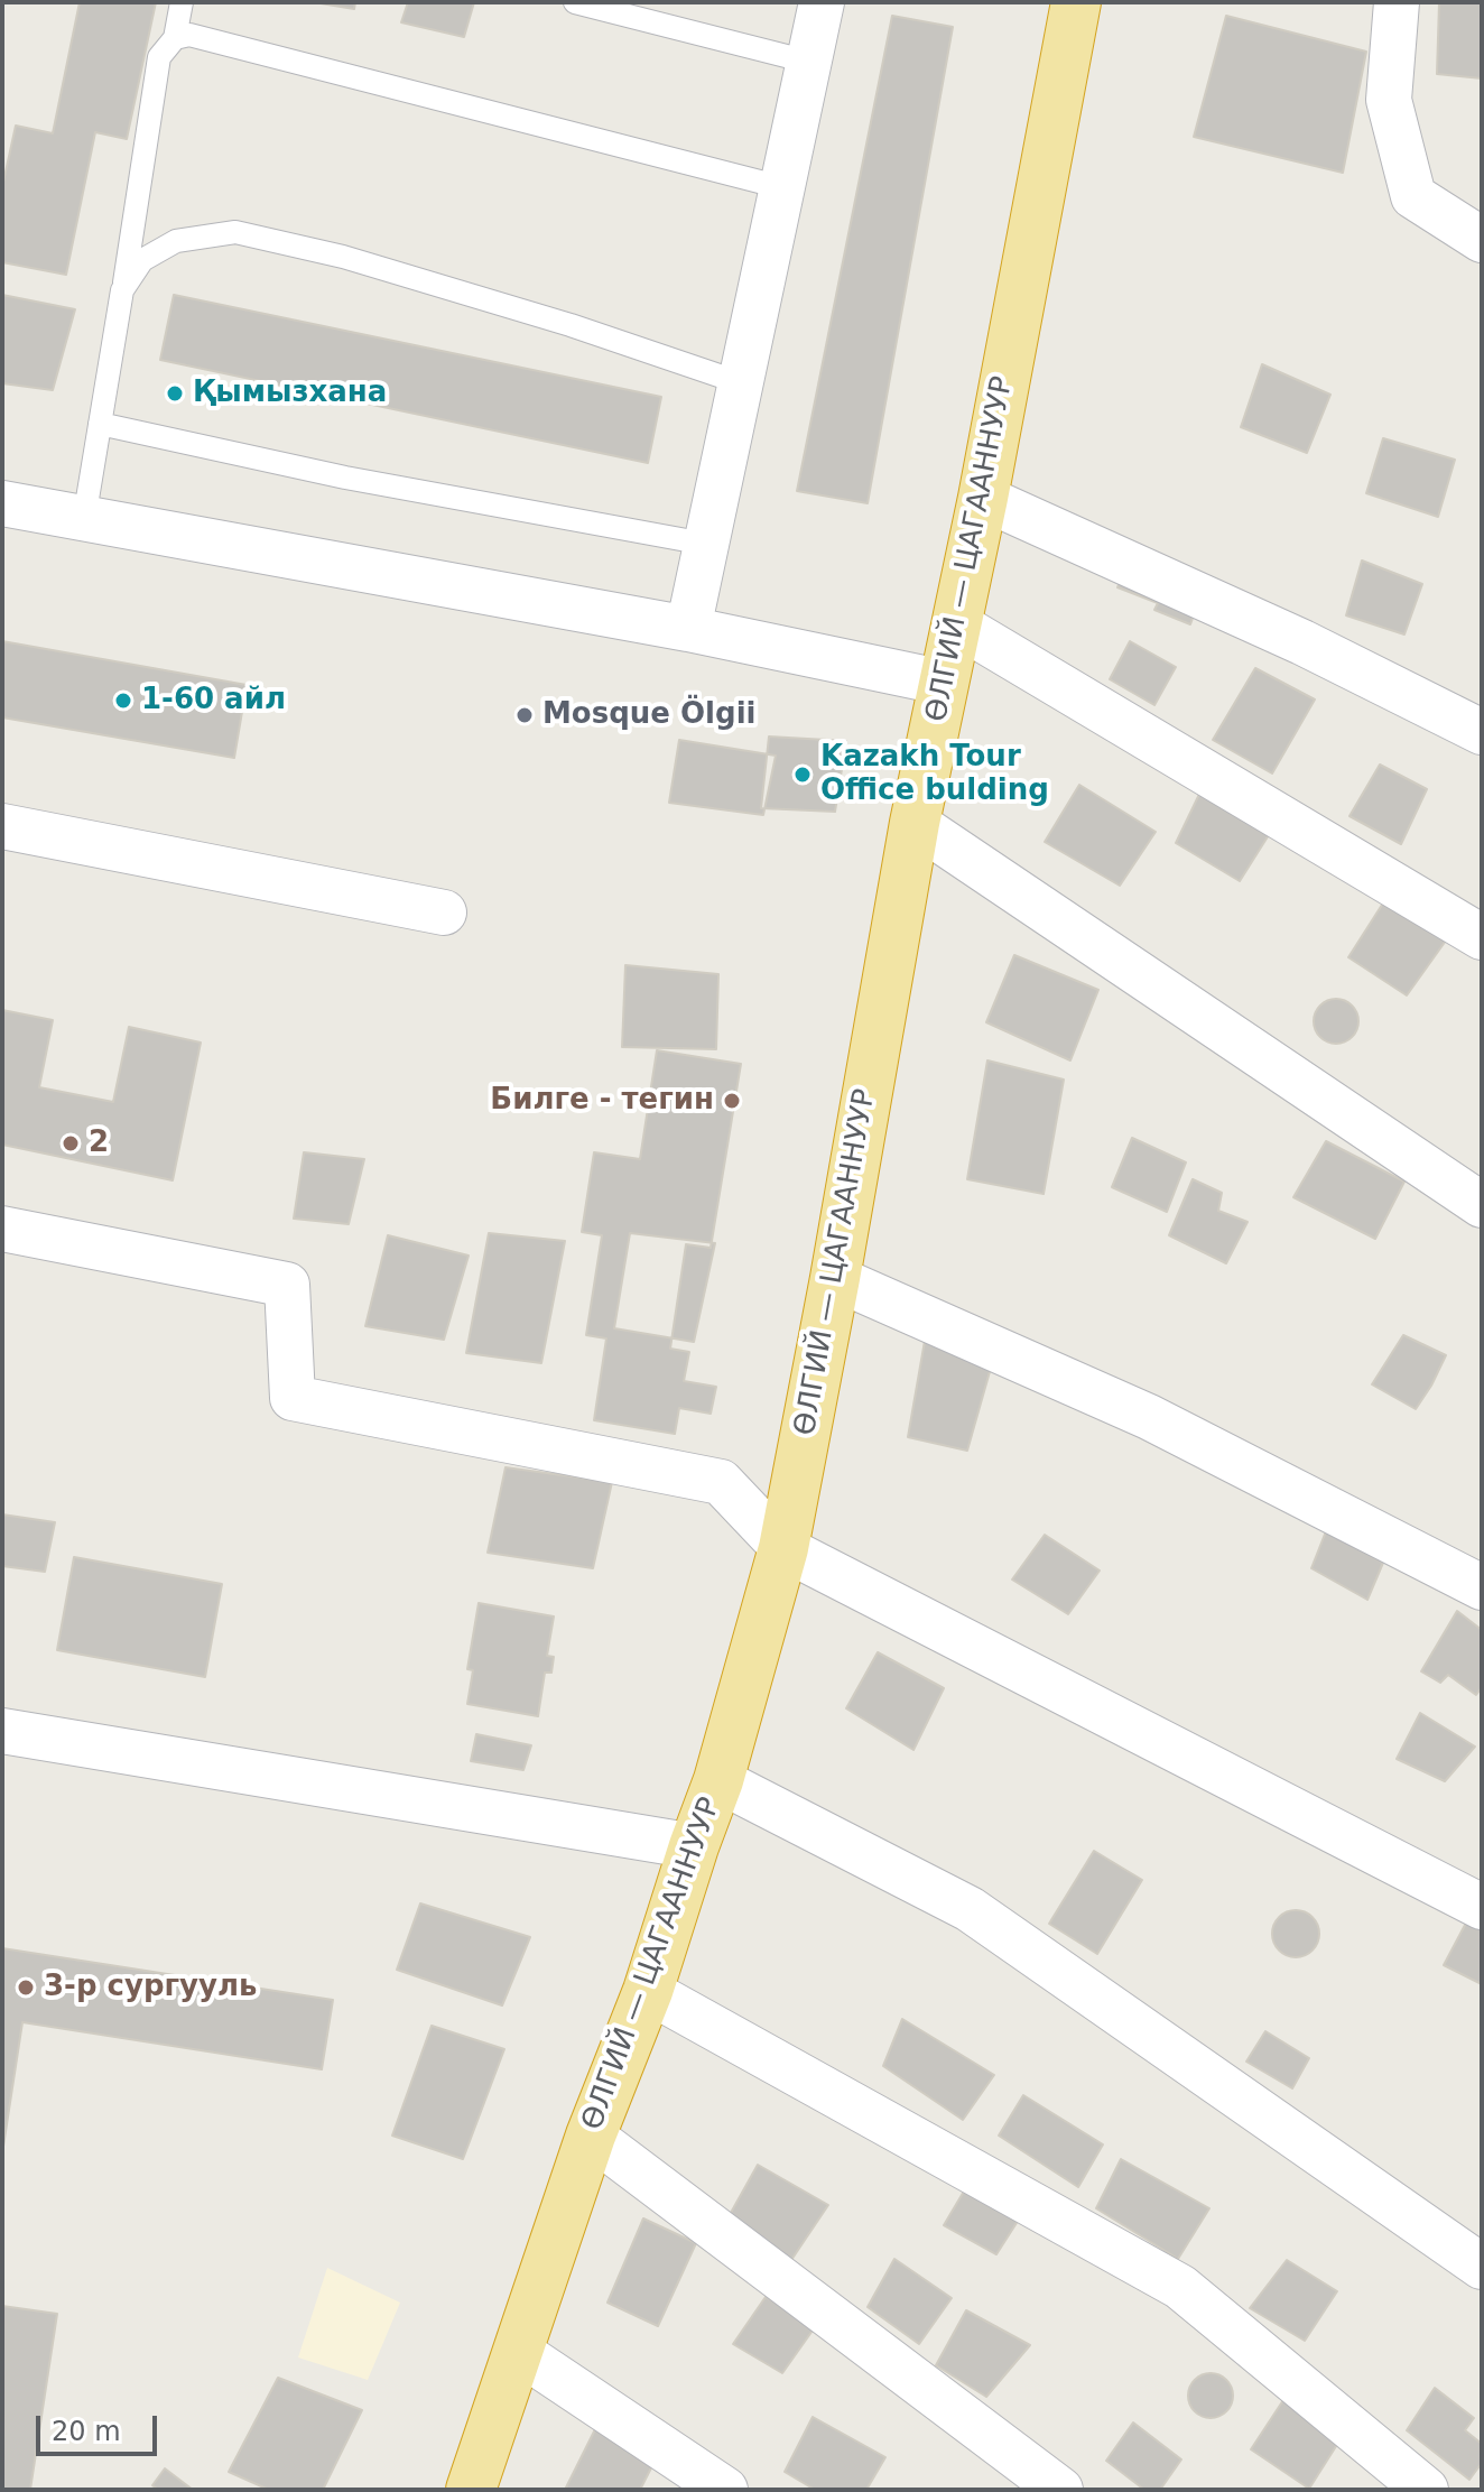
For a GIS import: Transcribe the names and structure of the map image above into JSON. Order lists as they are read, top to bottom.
{
  "streets": {
    "highway": ["ӨЛГИЙ — ЦАГААННУУР"]
  },
  "places": [
    "Қымызхана",
    "1-60 айл",
    "Mosque Ölgii",
    "Kazakh Tour Office bulding",
    "Билге - тегин",
    "2",
    "3-р сургууль"
  ],
  "scale_bar": "20 m"
}
